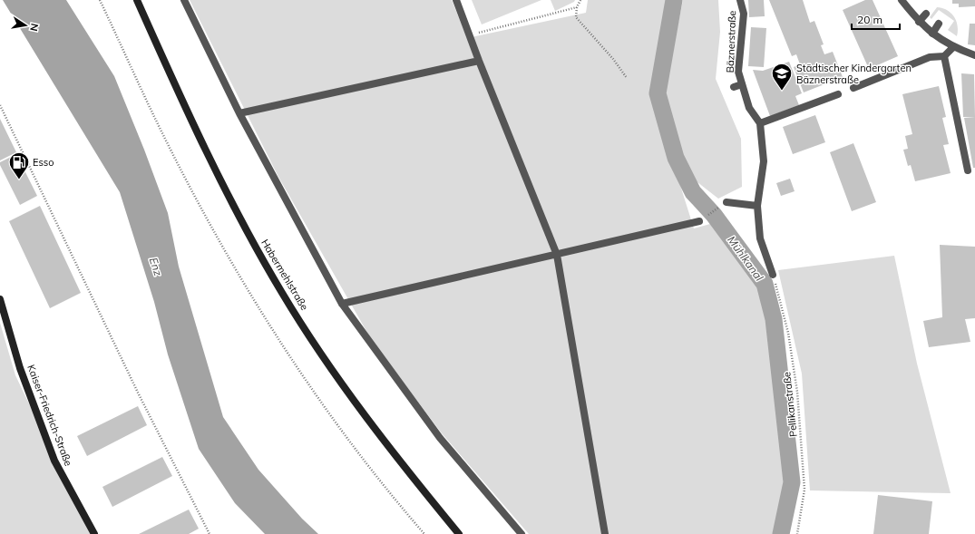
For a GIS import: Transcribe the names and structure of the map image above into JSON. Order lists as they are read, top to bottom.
{
  "streets": {
    "main road": ["Habermehlstraße", "Kaiser-Friedrich-Straße"],
    "street": ["Bäznerstraße"],
    "path": ["Pellikanstraße"]
  },
  "crossings": [
    ["Bäznerstraße", "Pellikanstraße"]
  ],
  "water": ["Mühlkanal", "Enz"],
  "places": {
    "school or university": ["Städtischer Kindergarten Bäznerstraße"],
    "fuel station": ["Esso"]
  },
  "scale_bar": "20 m",
  "north": "right"
}
